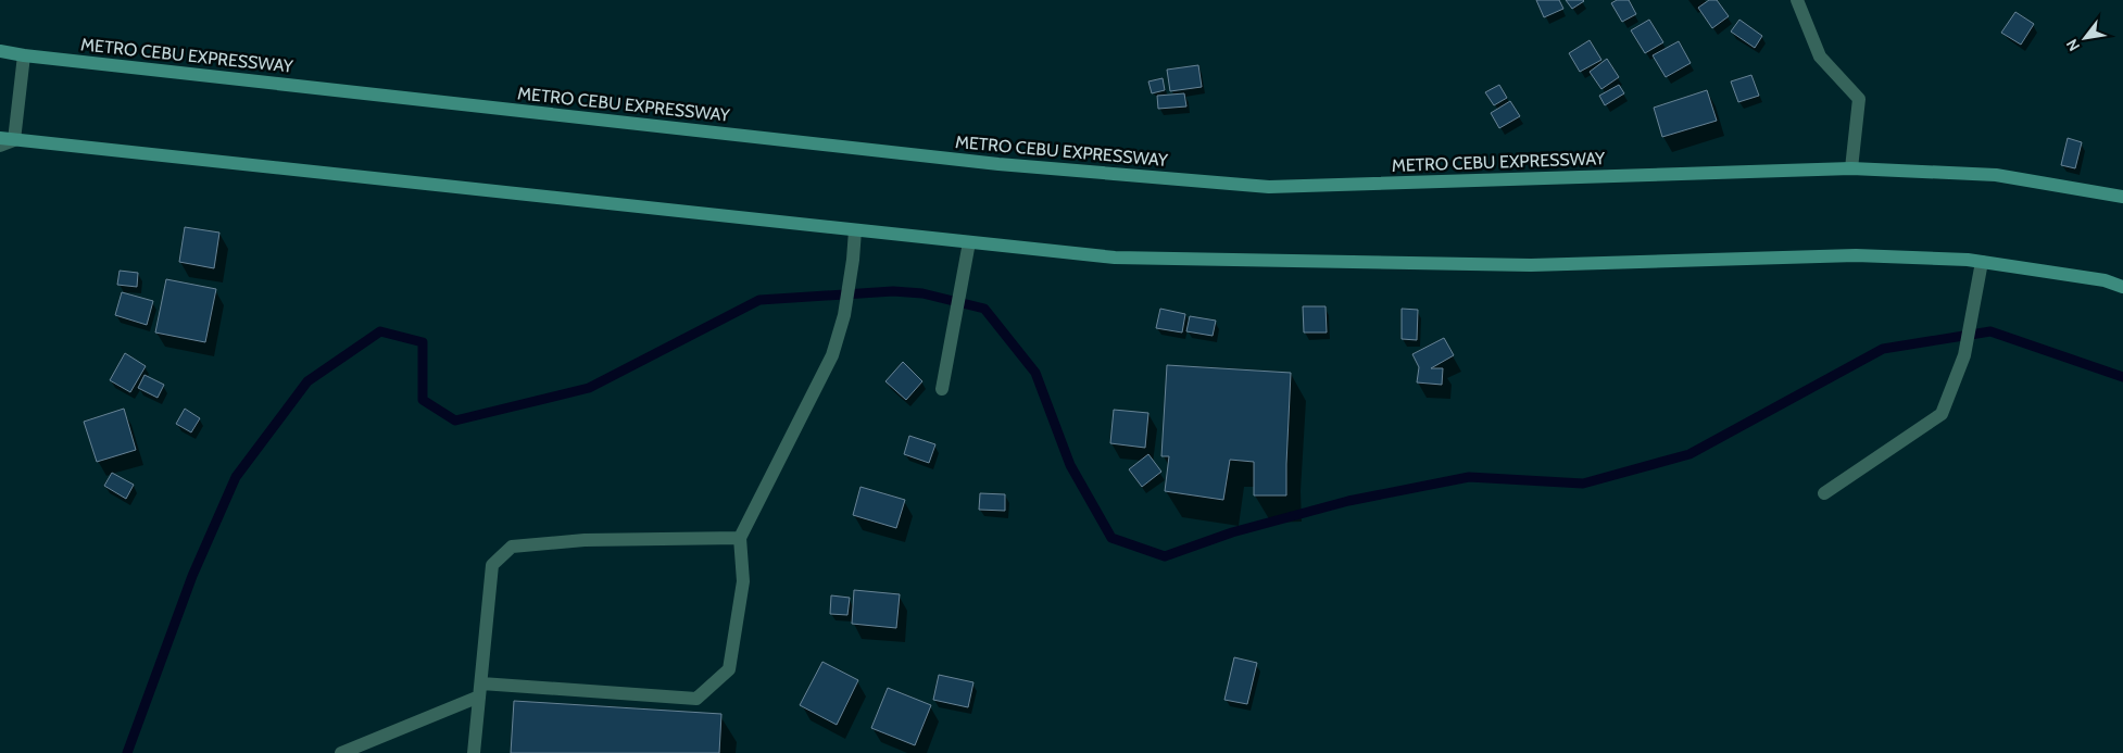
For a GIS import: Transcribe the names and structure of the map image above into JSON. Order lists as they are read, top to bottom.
{
  "streets": {
    "main road": ["METRO CEBU EXPRESSWAY"]
  },
  "north": "bottom left"
}
